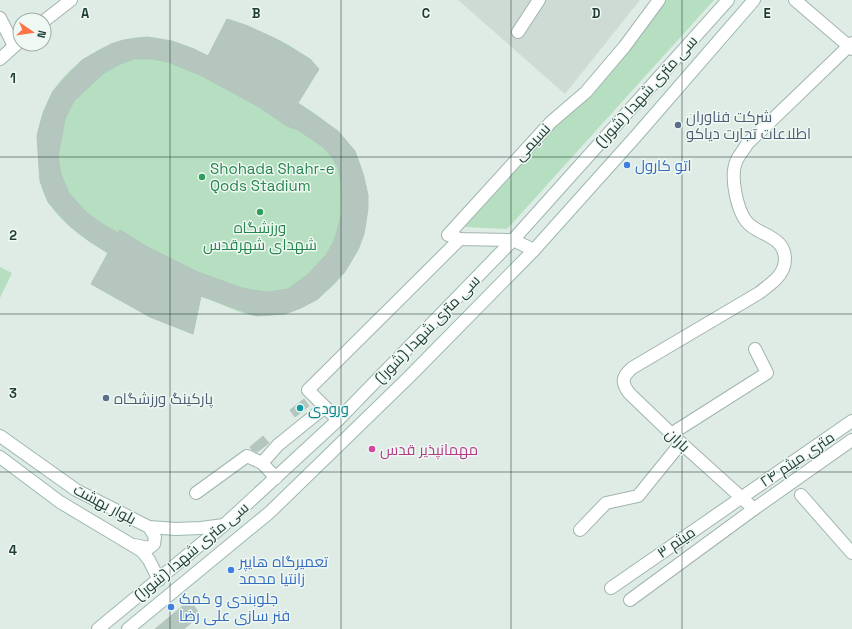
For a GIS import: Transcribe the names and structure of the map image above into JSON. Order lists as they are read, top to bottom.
{
  "streets": {
    "street": [
      "سی متری شهدا (شورا)",
      "نسیمی",
      "باران",
      "۲۴ متری میثم",
      "بلوار بهشت",
      "میثم ۳"
    ]
  },
  "crossings": [
    ["سی متری شهدا (شورا)", "بلوار بهشت"],
    ["باران", "۲۴ متری میثم"],
    ["باران", "میثم ۳"],
    ["۲۴ متری میثم", "میثم ۳"]
  ],
  "places": [
    "شرکت فناوران اطلاعات تجارت دیاکو",
    "اتو کارول",
    "Shohada Shahr-e Qods Stadium",
    "ورزشگاه شهدای شهرقدس",
    "پارکینگ ورزشگاه",
    "ورودی",
    "مهمانپذیر قدس",
    "تعمیرگاه هایپر زانتیا محمد",
    "جلوبندی و کمک فنر سازی علی رضا"
  ],
  "north": "right",
  "grid": {
    "columns": [
      "A",
      "B",
      "C",
      "D",
      "E"
    ],
    "rows": [
      "1",
      "2",
      "3",
      "4"
    ]
  }
}
